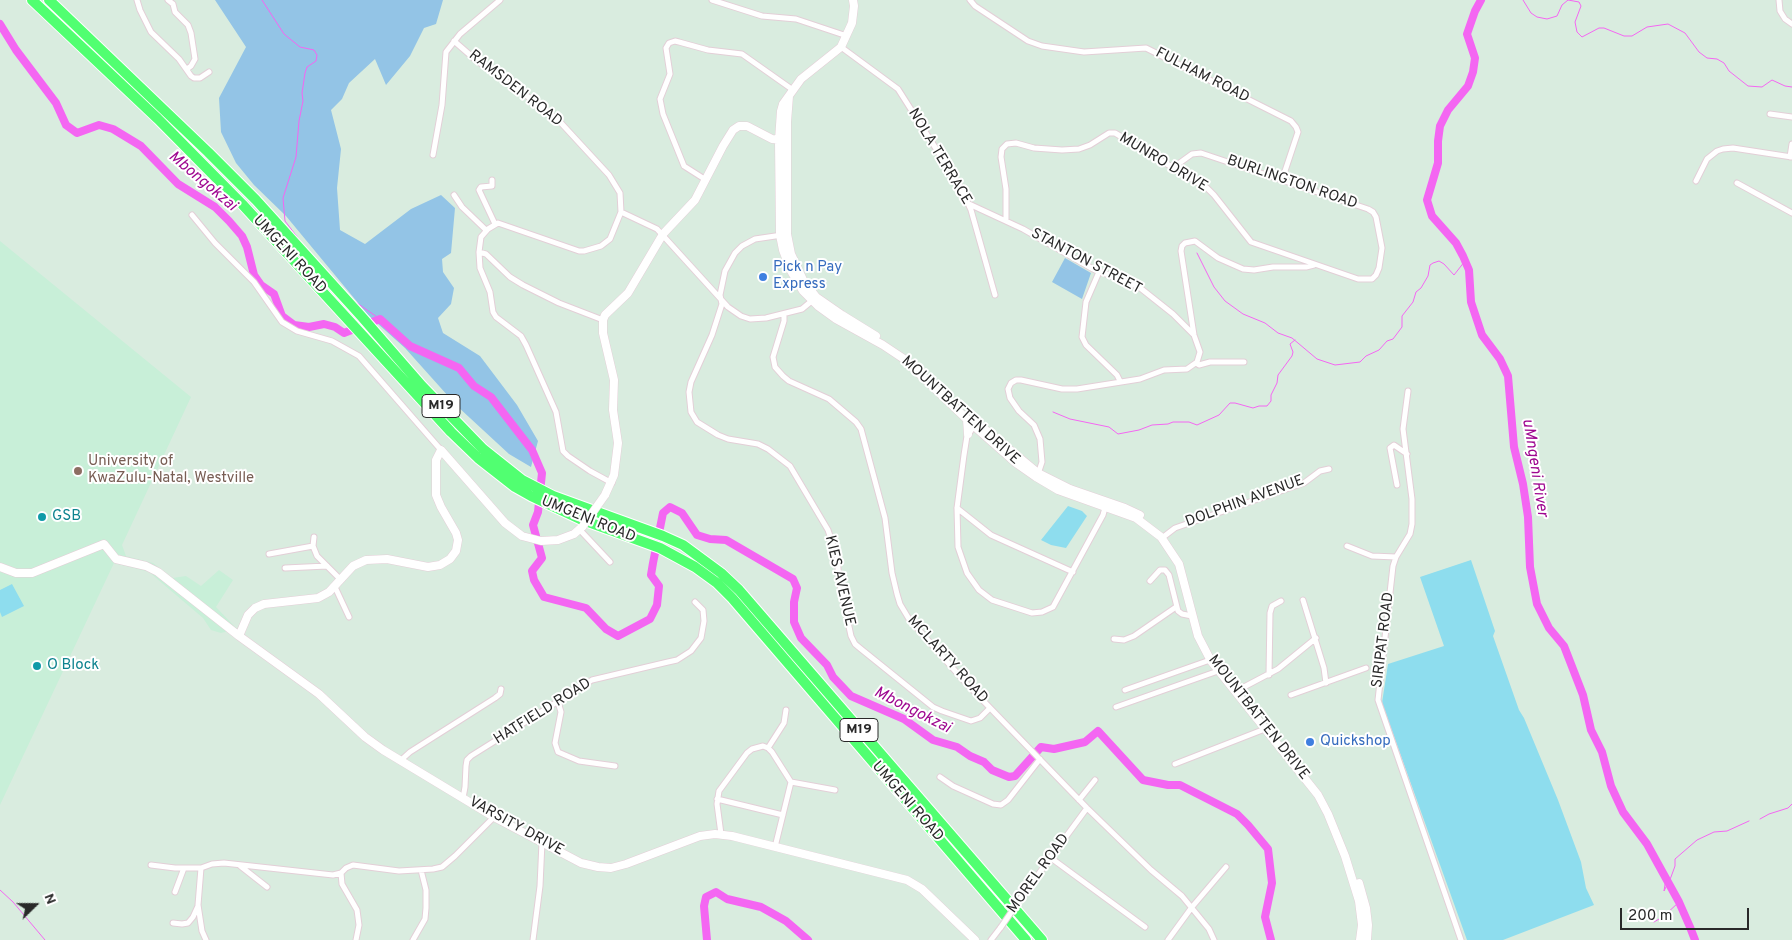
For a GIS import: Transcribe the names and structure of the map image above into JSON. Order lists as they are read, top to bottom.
{
  "streets": {
    "highway": ["UMGENI ROAD", "M19"],
    "street": [
      "FULHAM ROAD",
      "RAMSDEN ROAD",
      "NOLA TERRACE",
      "MUNRO DRIVE",
      "BURLINGTON ROAD",
      "STANTON STREET",
      "MOUNTBATTEN DRIVE",
      "DOLPHIN AVENUE",
      "KIES AVENUE",
      "SIRIPAT ROAD",
      "MCLARTY ROAD",
      "HATFIELD ROAD",
      "VARSITY DRIVE",
      "MOREL ROAD"
    ]
  },
  "crossings": [
    ["FULHAM ROAD", "BURLINGTON ROAD"],
    ["NOLA TERRACE", "STANTON STREET"],
    ["NOLA TERRACE", "MOUNTBATTEN DRIVE"],
    ["MUNRO DRIVE", "BURLINGTON ROAD"],
    ["MUNRO DRIVE", "STANTON STREET"],
    ["MOUNTBATTEN DRIVE", "DOLPHIN AVENUE"],
    ["MOUNTBATTEN DRIVE", "KIES AVENUE"],
    ["KIES AVENUE", "MCLARTY ROAD"],
    ["MCLARTY ROAD", "MOREL ROAD"],
    ["HATFIELD ROAD", "VARSITY DRIVE"]
  ],
  "water": ["Mbongokzai", "uMngeni River"],
  "places": [
    "Pick n Pay Express",
    "University of KwaZulu-Natal, Westville",
    "GSB",
    "O Block",
    "Quickshop"
  ],
  "scale_bar": "200 m",
  "north": "right"
}
